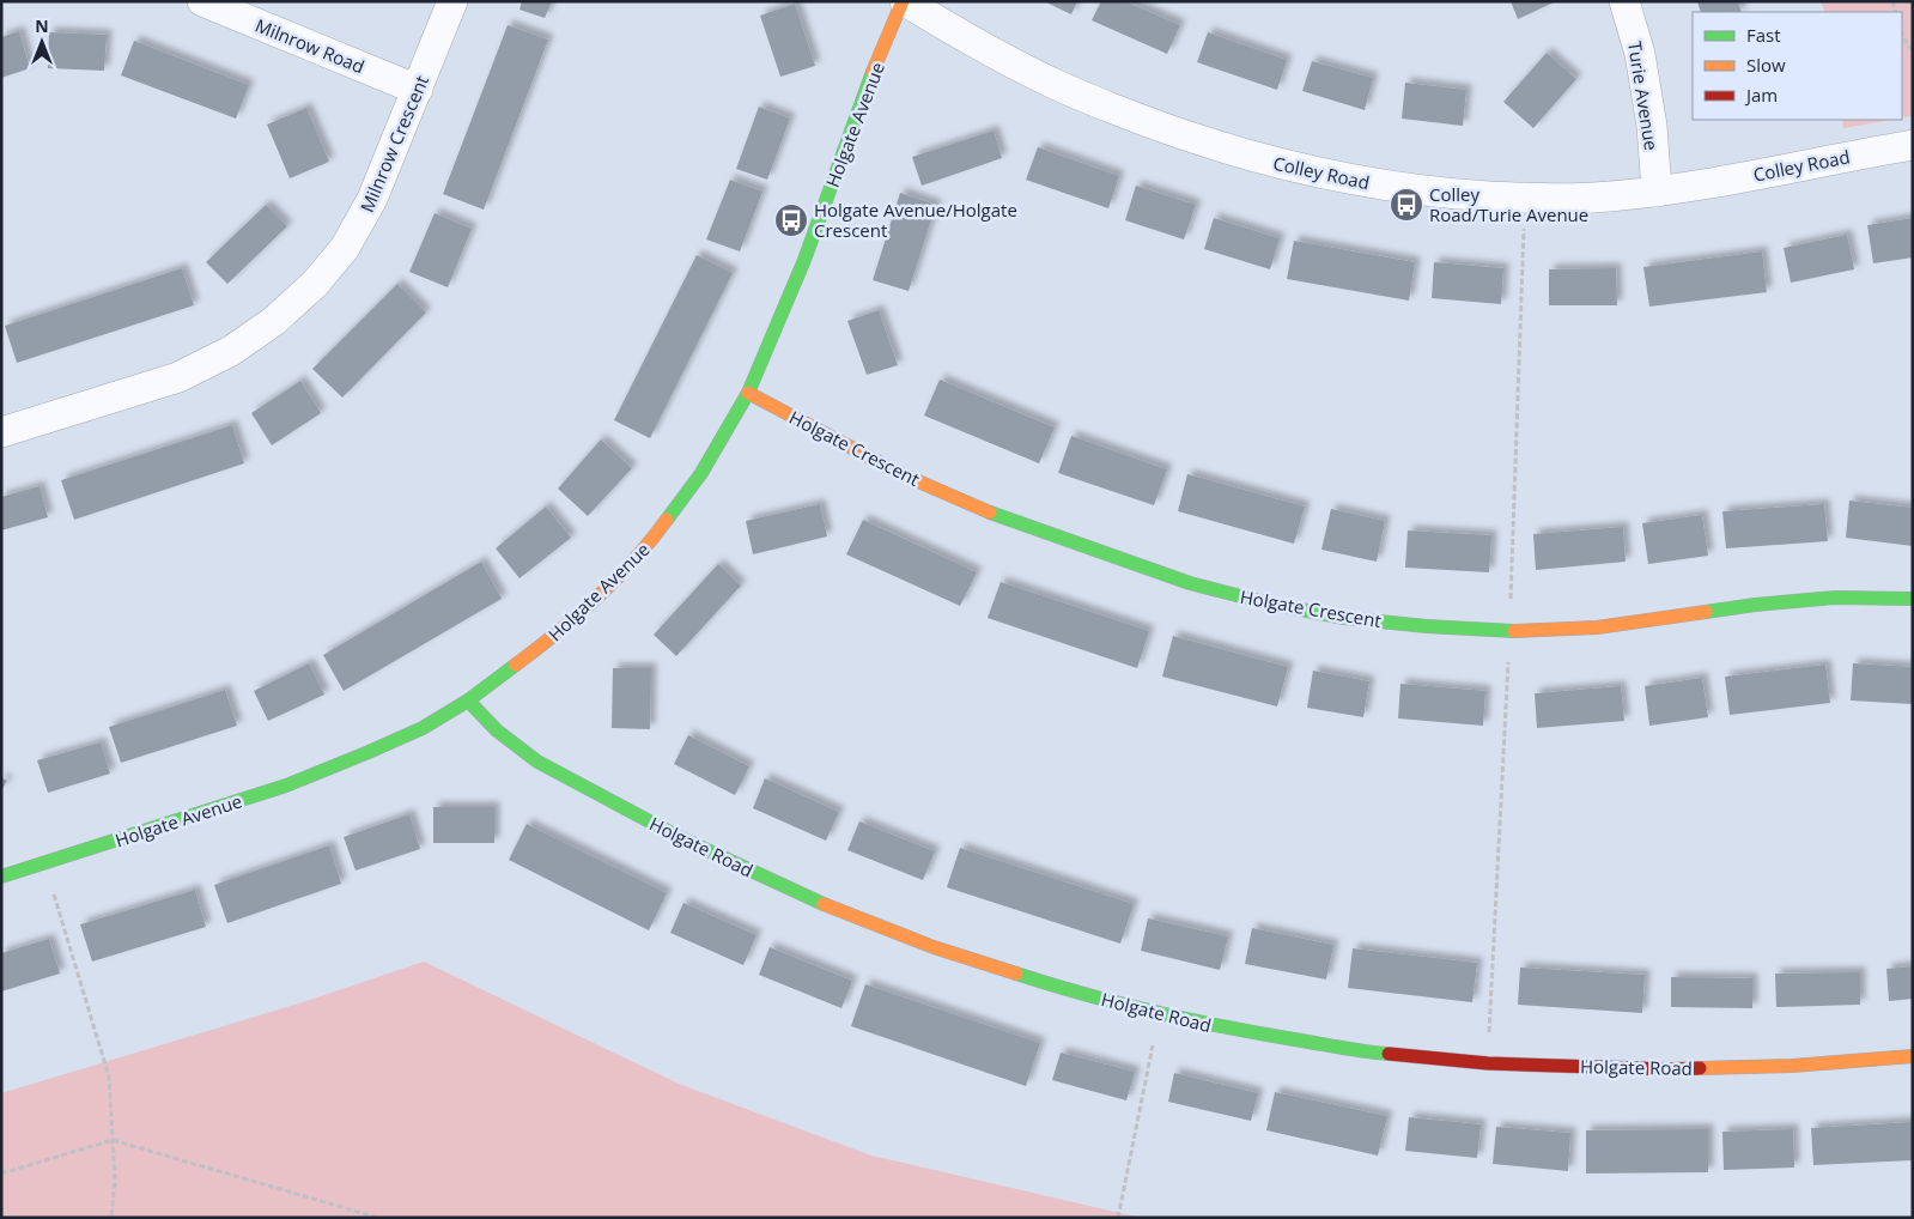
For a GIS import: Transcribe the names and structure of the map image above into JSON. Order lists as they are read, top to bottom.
{
  "streets": {
    "street": [
      "Milnrow Road",
      "Turie Avenue",
      "Holgate Avenue",
      "Milnrow Crescent",
      "Colley Road",
      "Holgate Crescent",
      "Holgate Road"
    ]
  },
  "crossings": [
    ["Milnrow Road", "Milnrow Crescent"],
    ["Turie Avenue", "Colley Road"],
    ["Holgate Avenue", "Colley Road"],
    ["Holgate Avenue", "Holgate Crescent"],
    ["Holgate Avenue", "Holgate Road"]
  ],
  "places": {
    "bus stop": ["Colley Road/Turie Avenue", "Holgate Avenue/Holgate Crescent"]
  },
  "legend": ["Fast", "Slow", "Jam"],
  "north": "top"
}
